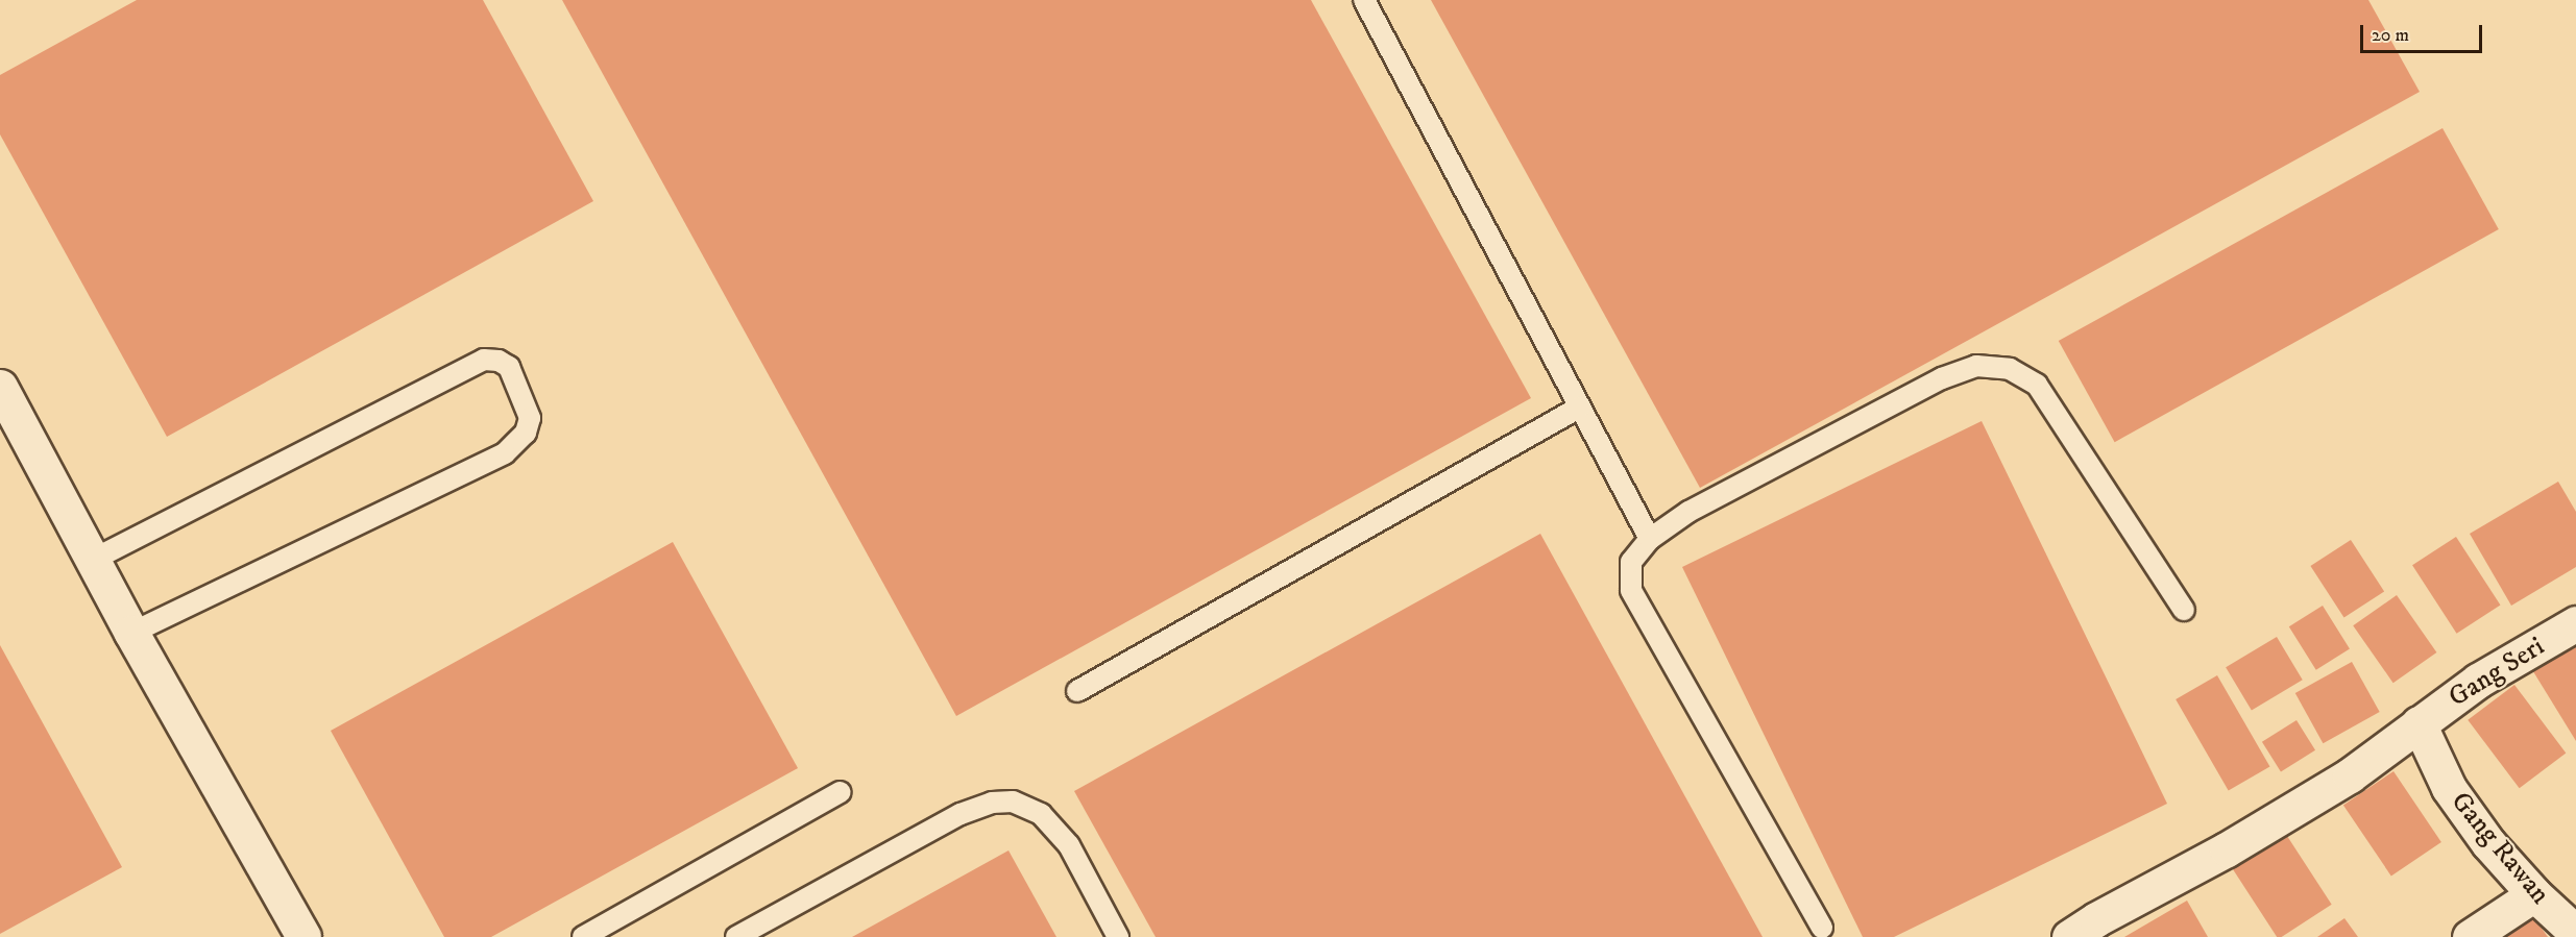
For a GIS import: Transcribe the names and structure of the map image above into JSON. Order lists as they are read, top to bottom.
{
  "streets": {
    "street": ["Gang Seri", "Gang Rawan"]
  },
  "crossings": [
    ["Gang Seri", "Gang Rawan"]
  ],
  "scale_bar": "20 m"
}
